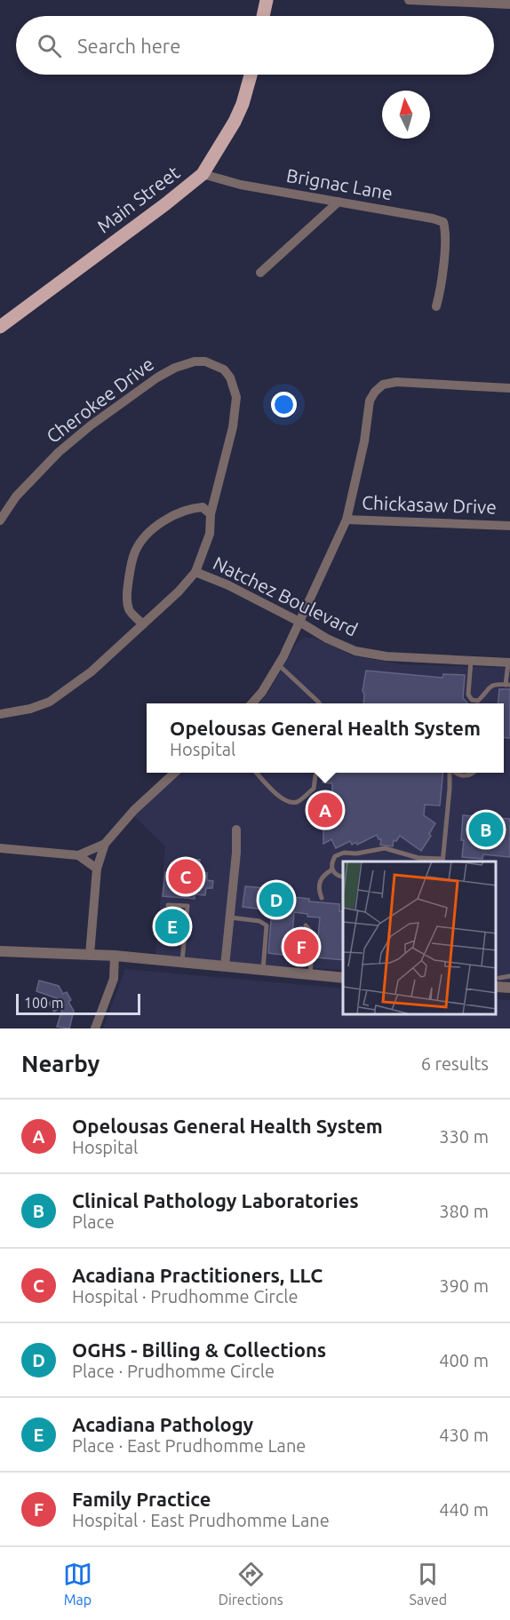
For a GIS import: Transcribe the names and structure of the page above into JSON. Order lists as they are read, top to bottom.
{
  "streets": {
    "main road": ["Main Street"],
    "street": [
      "Brignac Lane",
      "Cherokee Drive",
      "Chickasaw Drive",
      "Natchez Boulevard"
    ]
  },
  "crossings": [
    ["Brignac Lane", "Main Street"],
    ["Cherokee Drive", "Natchez Boulevard"]
  ],
  "scale_bar": "100 m",
  "north": "top",
  "page": {
    "search": "Search here",
    "popup": ["Opelousas General Health System", "Hospital"],
    "pins": [
      "A",
      "B",
      "C",
      "D",
      "E",
      "F"
    ],
    "scale": "100 m",
    "heading": ["Nearby", "6 results"],
    "list": [
      {
        "mark": "A",
        "name": "Opelousas General Health System",
        "note": "Hospital",
        "value": "330 m"
      },
      {
        "mark": "B",
        "name": "Clinical Pathology Laboratories",
        "note": "Place",
        "value": "380 m"
      },
      {
        "mark": "C",
        "name": "Acadiana Practitioners, LLC",
        "note": "Hospital · Prudhomme Circle",
        "value": "390 m"
      },
      {
        "mark": "D",
        "name": "OGHS - Billing & Collections",
        "note": "Place · Prudhomme Circle",
        "value": "400 m"
      },
      {
        "mark": "E",
        "name": "Acadiana Pathology",
        "note": "Place · East Prudhomme Lane",
        "value": "430 m"
      },
      {
        "mark": "F",
        "name": "Family Practice",
        "note": "Hospital · East Prudhomme Lane",
        "value": "440 m"
      }
    ],
    "nav": ["Map", "Directions", "Saved"]
  }
}
